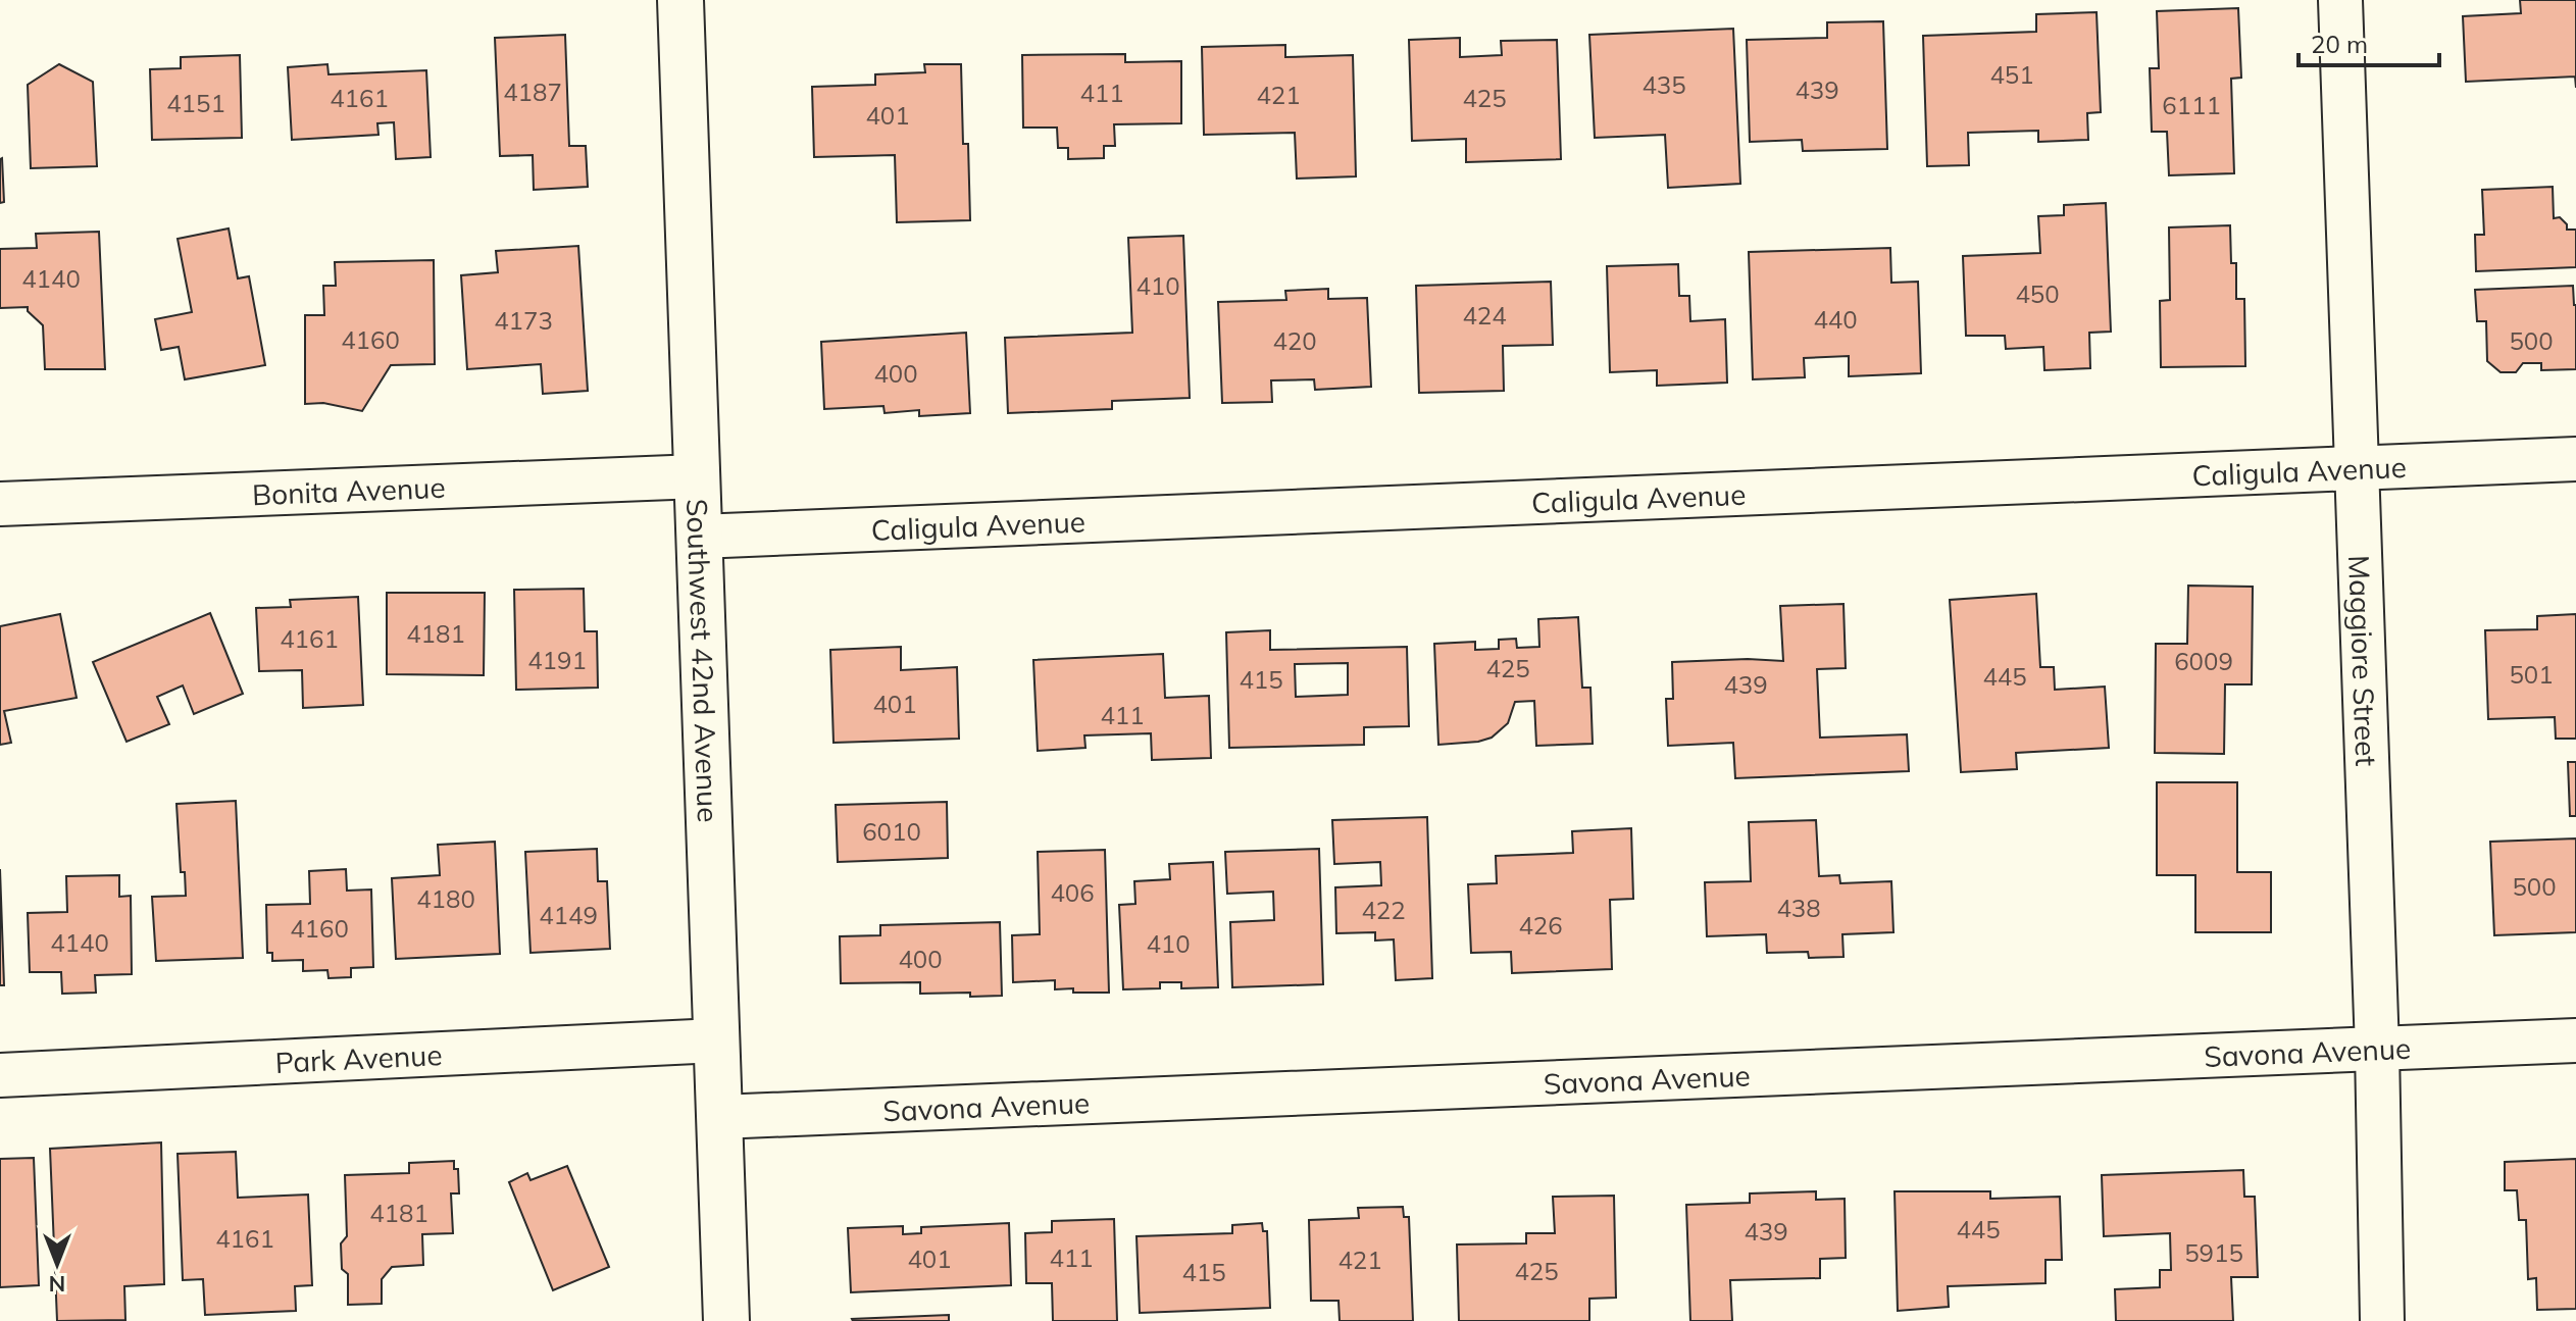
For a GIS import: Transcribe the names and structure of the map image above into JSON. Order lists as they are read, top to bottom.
{
  "streets": {
    "main road": ["Southwest 42nd Avenue"],
    "street": [
      "Caligula Avenue",
      "Bonita Avenue",
      "Maggiore Street",
      "Savona Avenue",
      "Park Avenue"
    ]
  },
  "crossings": [
    ["Caligula Avenue", "Southwest 42nd Avenue"],
    ["Caligula Avenue", "Maggiore Street"],
    ["Bonita Avenue", "Southwest 42nd Avenue"],
    ["Southwest 42nd Avenue", "Savona Avenue"],
    ["Southwest 42nd Avenue", "Park Avenue"],
    ["Maggiore Street", "Savona Avenue"]
  ],
  "house_numbers": [
    "451",
    "435",
    "439",
    "4187",
    "411",
    "421",
    "4161",
    "425",
    "4151",
    "6111",
    "401",
    "4140",
    "410",
    "450",
    "424",
    "440",
    "4173",
    "4160",
    "420",
    "500",
    "400",
    "4181",
    "4161",
    "4191",
    "6009",
    "425",
    "501",
    "445",
    "415",
    "439",
    "401",
    "411",
    "6010",
    "500",
    "406",
    "4180",
    "438",
    "422",
    "4149",
    "426",
    "4160",
    "4140",
    "410",
    "400",
    "4181",
    "445",
    "439",
    "4161",
    "5915",
    "411",
    "401",
    "421",
    "425",
    "415"
  ],
  "scale_bar": "20 m",
  "north": "bottom"
}
